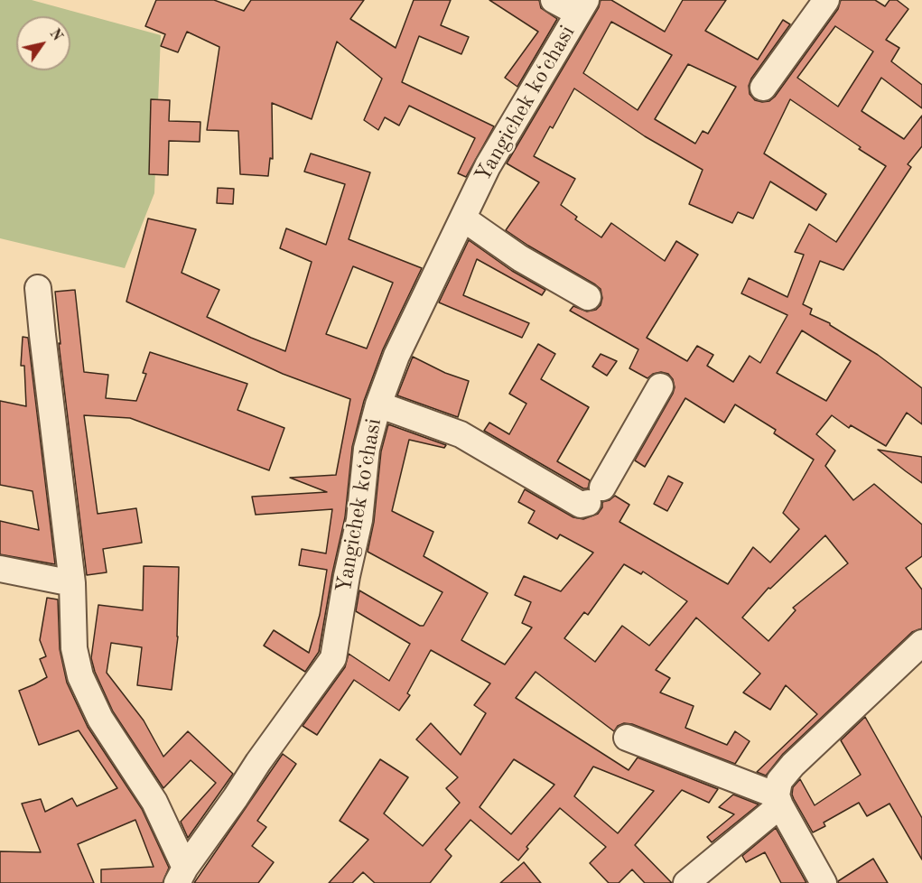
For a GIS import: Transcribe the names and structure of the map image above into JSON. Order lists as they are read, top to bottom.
{
  "streets": {
    "street": ["Yangichek koʻchasi"]
  },
  "north": "top right"
}
